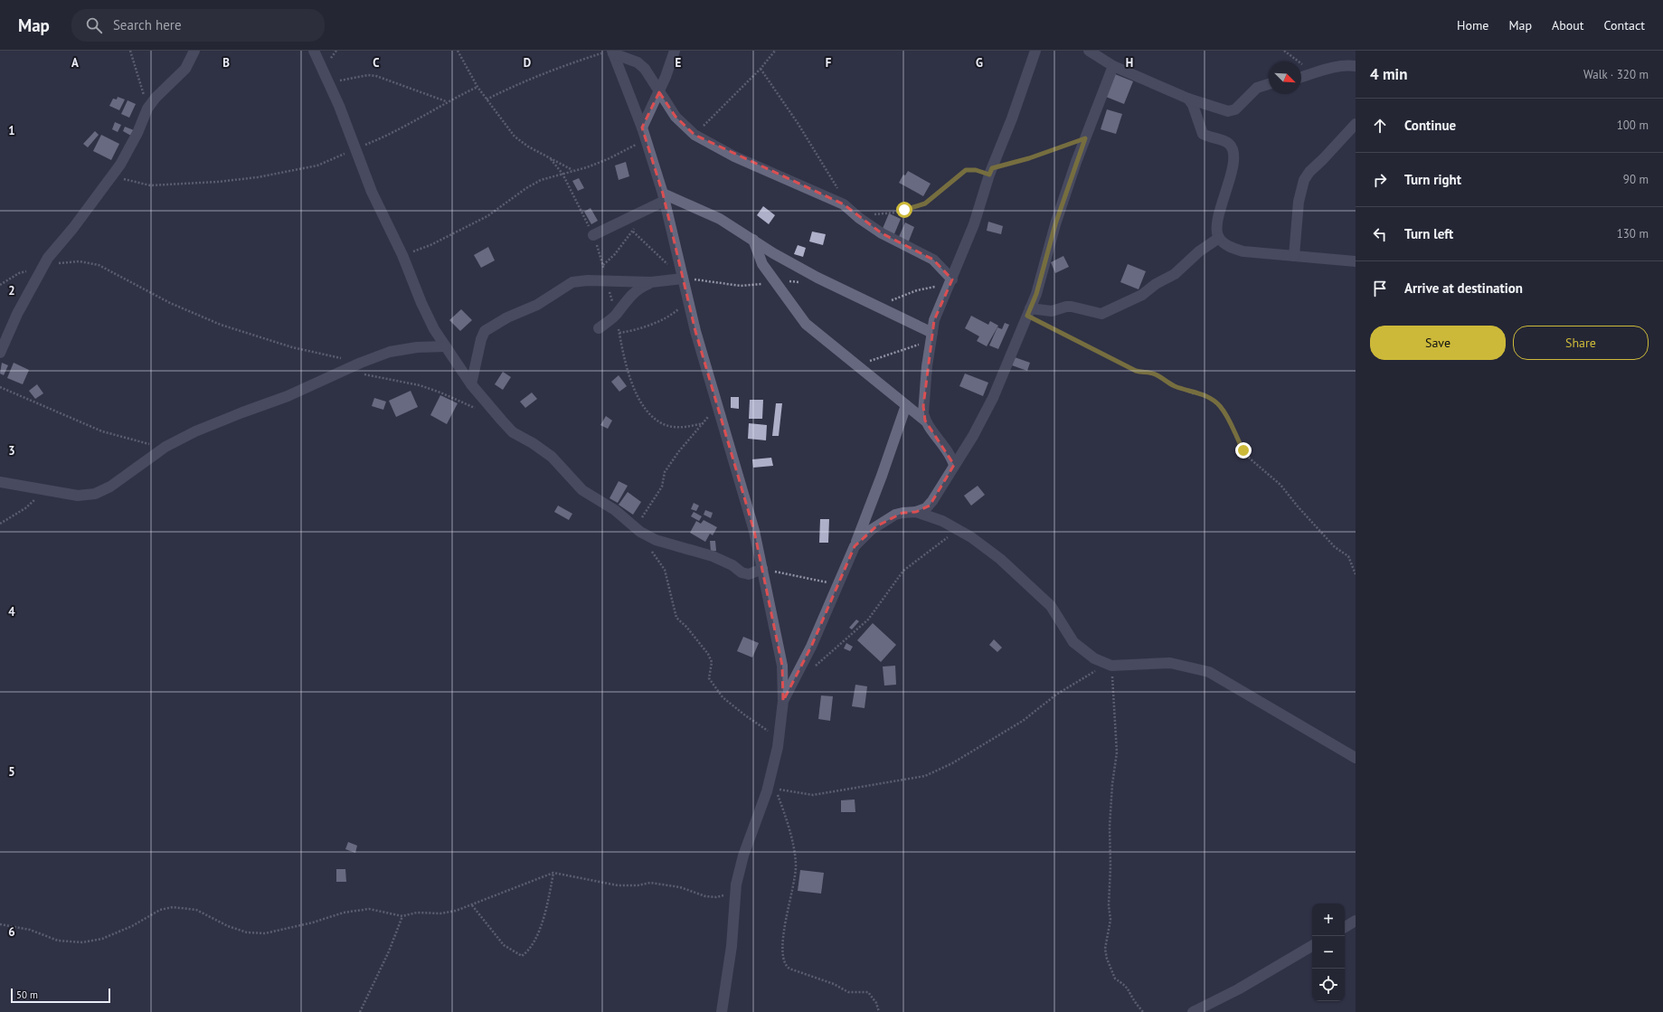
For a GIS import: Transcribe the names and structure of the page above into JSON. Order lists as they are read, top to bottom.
{
  "scale_bar": "50 m",
  "north": "bottom right",
  "page": {
    "header": "Map",
    "search": "Search here",
    "nav": [
      "Home",
      "Map",
      "About",
      "Contact"
    ],
    "heading": ["4 min", "Walk · 320 m"],
    "list": [
      ["Continue", "100 m"],
      ["Turn right", "90 m"],
      ["Turn left", "130 m"],
      "Arrive at destination"
    ],
    "buttons": ["Save", "Share"],
    "map_buttons": ["+", "−"],
    "scale": "50 m"
  },
  "grid": {
    "columns": [
      "A",
      "B",
      "C",
      "D",
      "E",
      "F",
      "G",
      "H"
    ],
    "rows": [
      "1",
      "2",
      "3",
      "4",
      "5",
      "6"
    ]
  }
}
